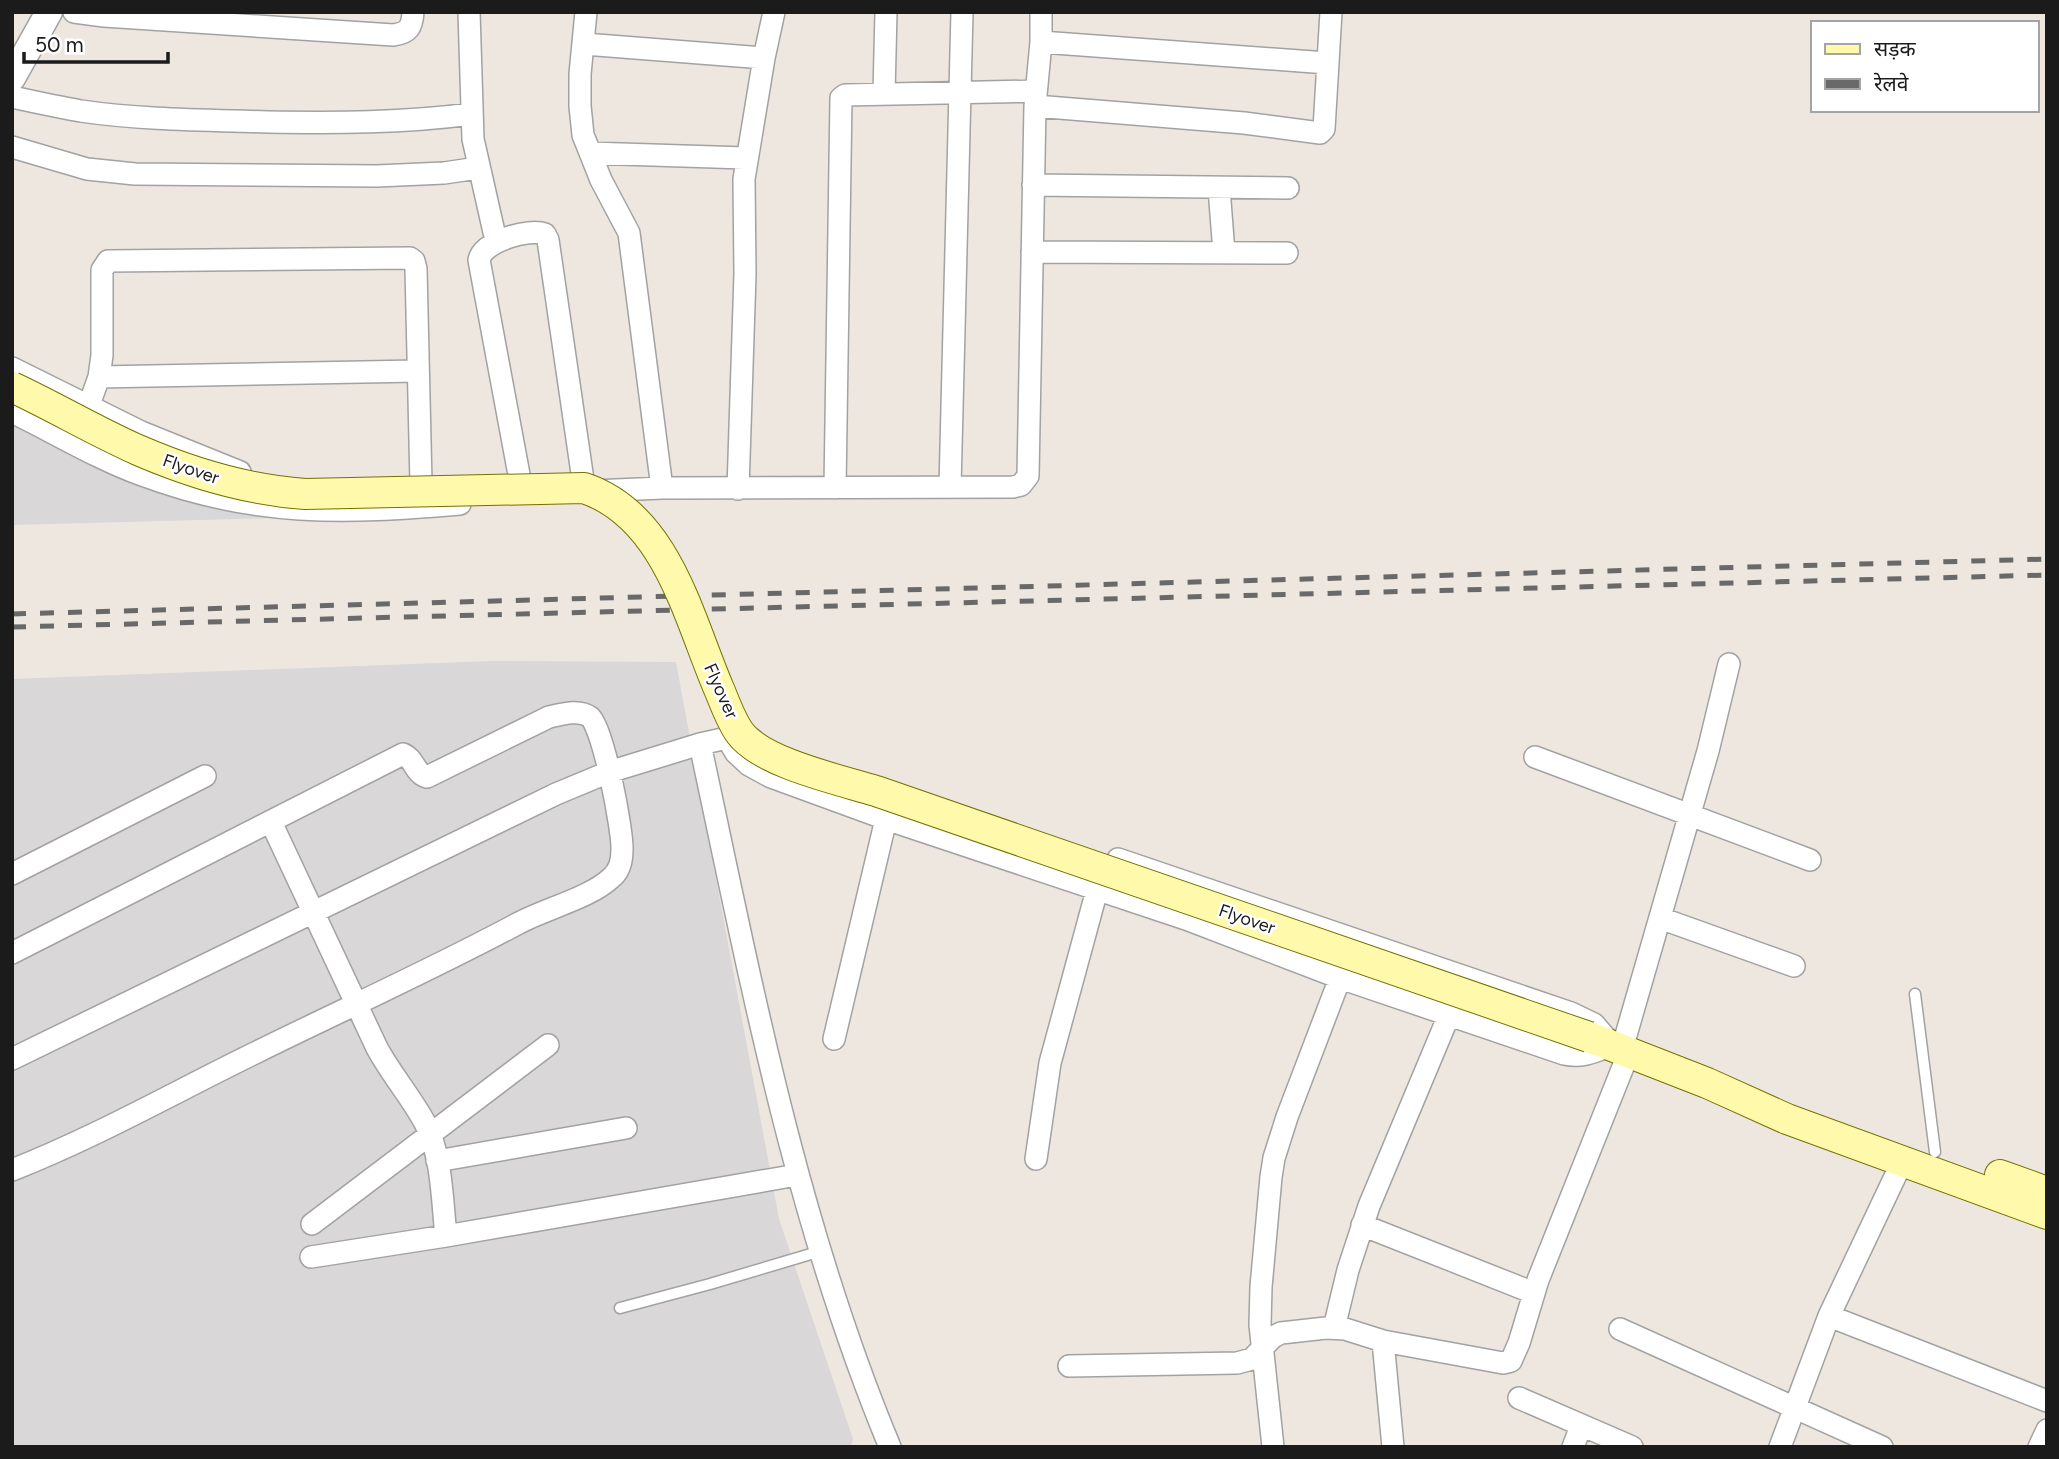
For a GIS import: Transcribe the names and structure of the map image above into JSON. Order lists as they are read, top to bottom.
{
  "streets": {
    "main road": ["Flyover"]
  },
  "legend": ["सड़क", "रेलवे"],
  "scale_bar": "50 m"
}
